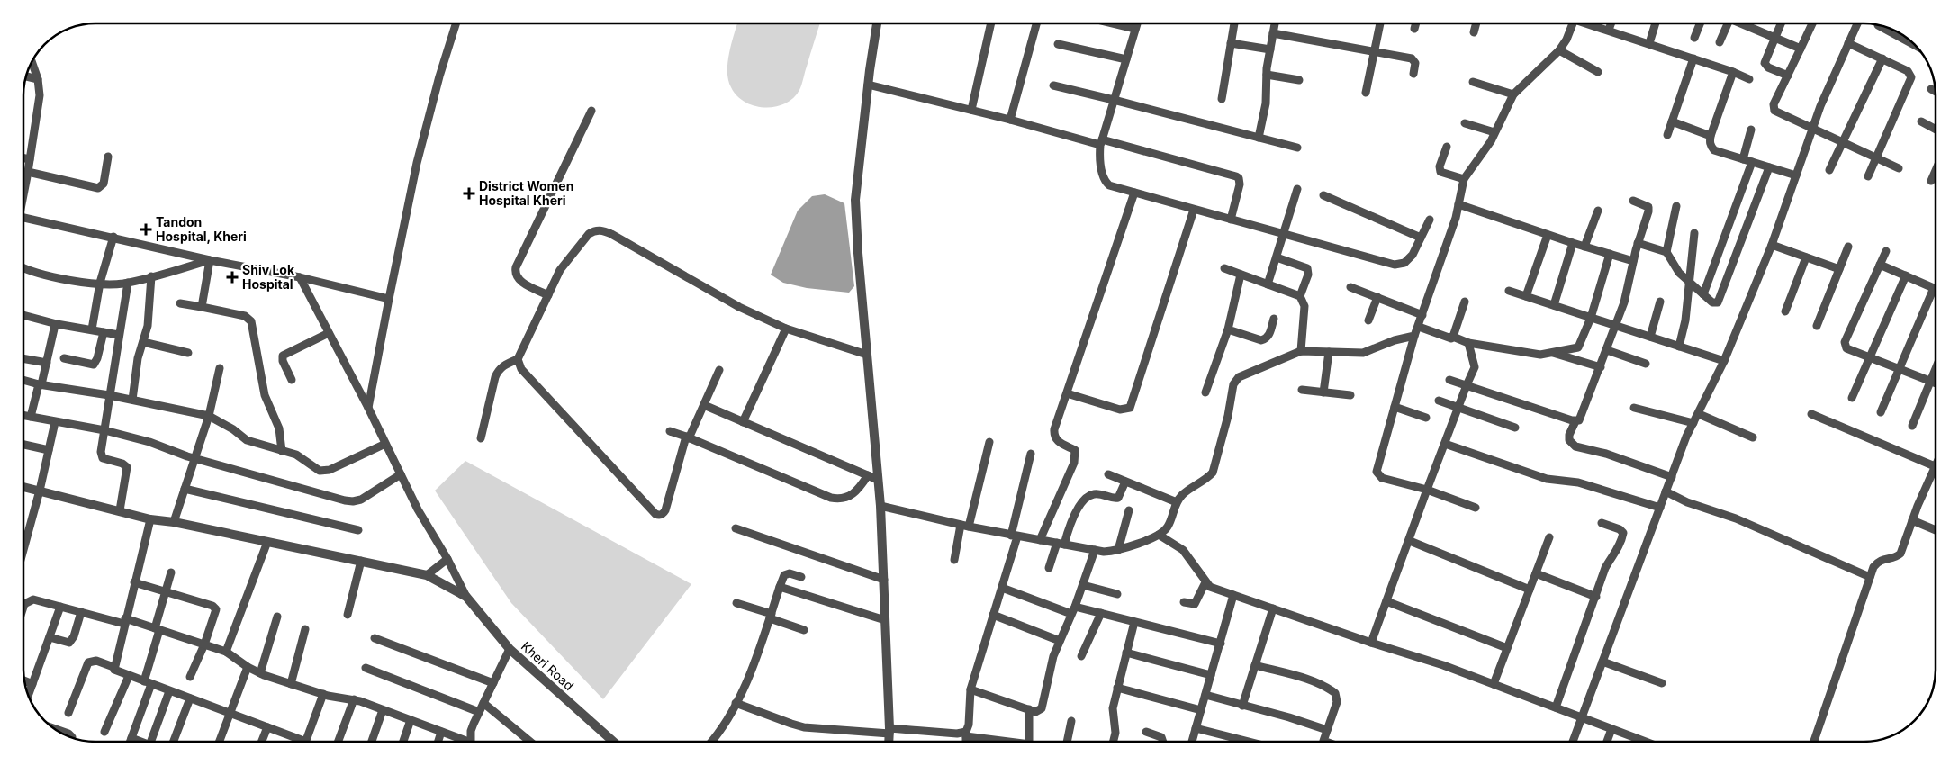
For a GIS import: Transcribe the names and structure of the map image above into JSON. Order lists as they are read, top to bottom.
{
  "streets": {
    "street": ["Kheri Road"]
  },
  "places": {
    "health": ["District Women Hospital Kheri", "Tandon Hospital, Kheri", "Shiv Lok Hospital"]
  }
}
